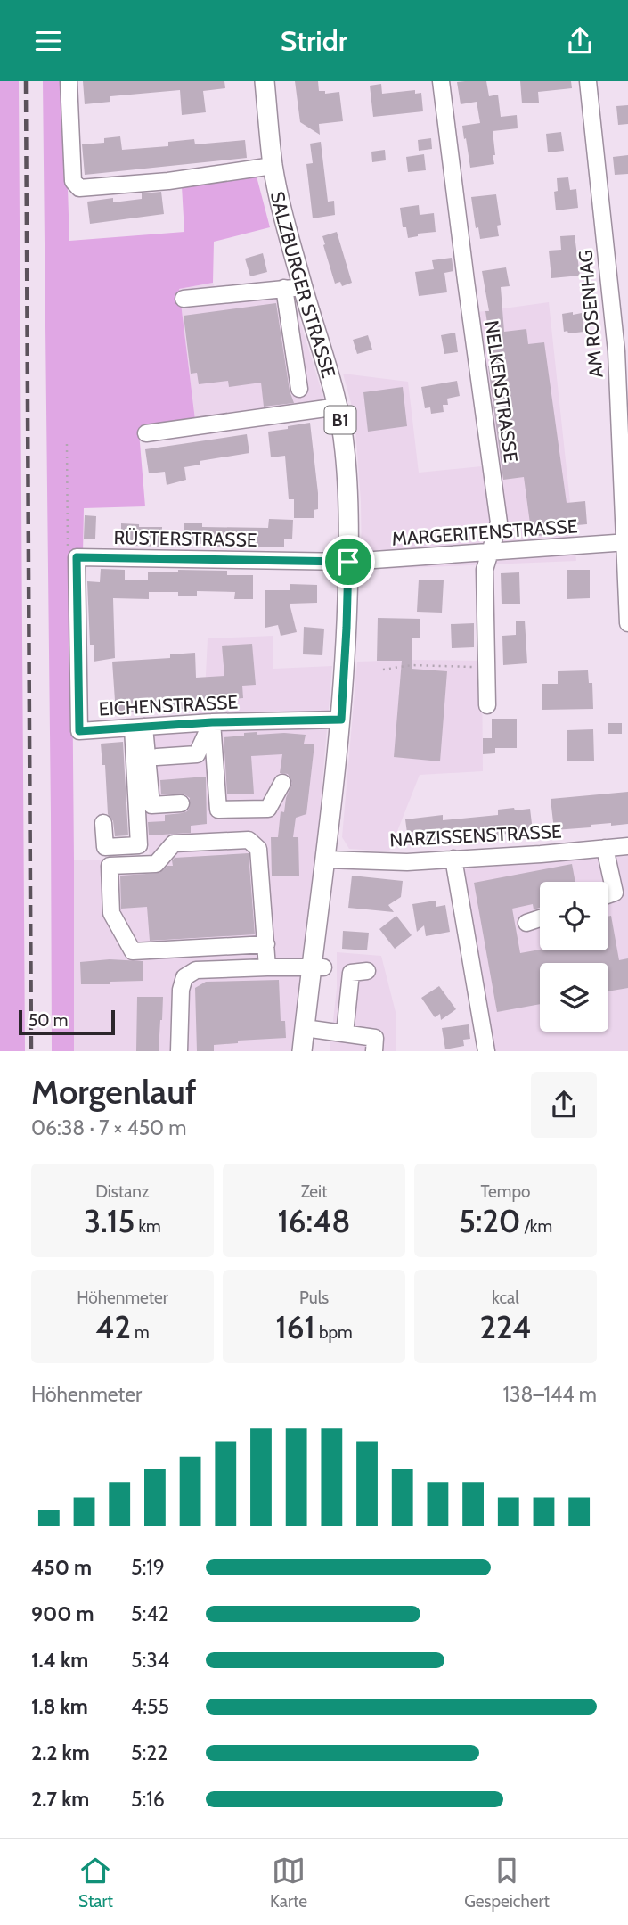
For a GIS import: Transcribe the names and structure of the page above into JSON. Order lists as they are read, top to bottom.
{
  "streets": {
    "main road": ["SALZBURGER STRASSE", "B1"],
    "street": [
      "AM ROSENHAG",
      "NELKENSTRASSE",
      "MARGERITENSTRASSE",
      "RÜSTERSTRASSE",
      "EICHENSTRASSE",
      "NARZISSENSTRASSE"
    ]
  },
  "crossings": [
    ["SALZBURGER STRASSE", "MARGERITENSTRASSE"],
    ["SALZBURGER STRASSE", "RÜSTERSTRASSE"],
    ["SALZBURGER STRASSE", "EICHENSTRASSE"],
    ["SALZBURGER STRASSE", "NARZISSENSTRASSE"],
    ["AM ROSENHAG", "MARGERITENSTRASSE"],
    ["NELKENSTRASSE", "MARGERITENSTRASSE"],
    ["MARGERITENSTRASSE", "RÜSTERSTRASSE"],
    ["RÜSTERSTRASSE", "EICHENSTRASSE"]
  ],
  "scale_bar": "50 m",
  "page": {
    "header": "Stridr",
    "scale": "50 m",
    "heading": ["Morgenlauf", "06:38 · 7 × 450 m"],
    "stats": [
      ["Distanz", "3.15 km"],
      ["Zeit", "16:48"],
      ["Tempo", "5:20 /km"],
      ["Höhenmeter", "42 m"],
      ["Puls", "161 bpm"],
      ["kcal", "224"]
    ],
    "chart": ["Höhenmeter", "138–144 m"],
    "list": [
      {
        "name": "450 m",
        "note": "5:19"
      },
      {
        "name": "900 m",
        "note": "5:42"
      },
      {
        "name": "1.4 km",
        "note": "5:34"
      },
      {
        "name": "1.8 km",
        "note": "4:55"
      },
      {
        "name": "2.2 km",
        "note": "5:22"
      },
      {
        "name": "2.7 km",
        "note": "5:16"
      }
    ],
    "tabs": ["Start", "Karte", "Gespeichert"]
  }
}
